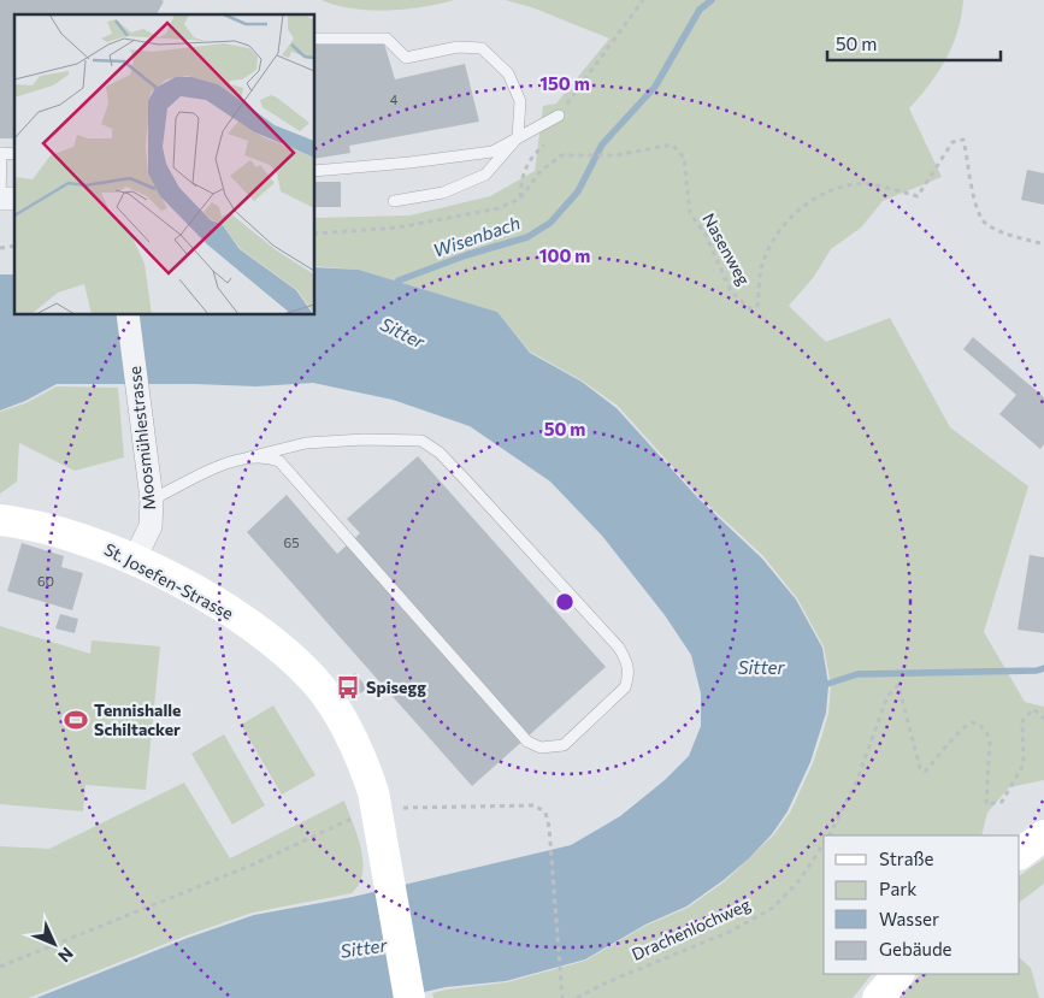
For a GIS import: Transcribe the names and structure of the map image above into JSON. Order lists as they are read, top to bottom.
{
  "streets": {
    "street": ["Moosmühlestrasse", "St. Josefen-Strasse"],
    "path": ["Nasenweg", "Drachenlochweg"]
  },
  "crossings": [
    ["Moosmühlestrasse", "St. Josefen-Strasse"]
  ],
  "water": ["Wisenbach", "Sitter"],
  "places": {
    "bus stop": ["Spisegg"],
    "sports": ["Tennishalle Schiltacker"]
  },
  "house_numbers": ["4", "65", "60"],
  "legend": [
    "Straße",
    "Park",
    "Wasser",
    "Gebäude"
  ],
  "scale_bar": "50 m",
  "north": "bottom right",
  "rings": ["150 m", "100 m", "50 m"]
}
